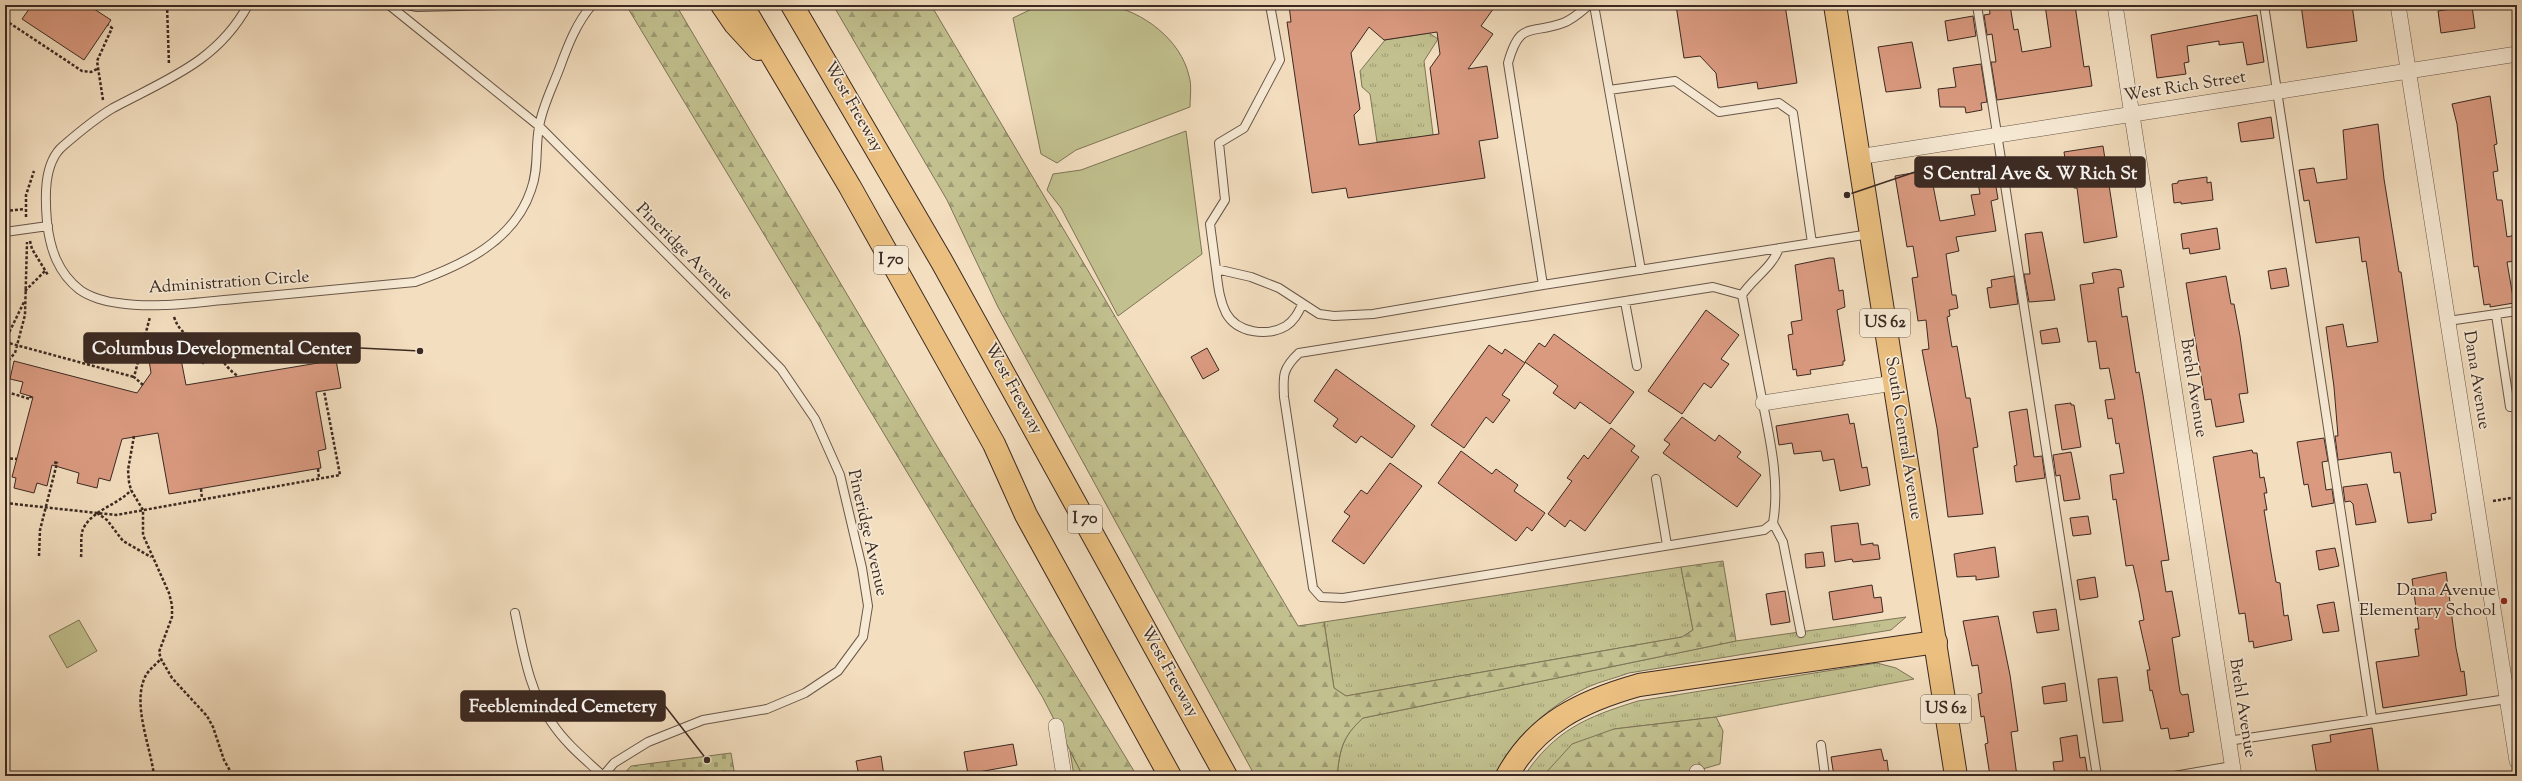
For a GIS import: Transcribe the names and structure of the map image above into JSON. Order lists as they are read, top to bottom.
{
  "streets": {
    "main road": [
      "West Freeway",
      "I 70",
      "US 62",
      "South Central Avenue"
    ],
    "street": ["West Rich Street", "Dana Avenue", "Brehl Avenue"],
    "lane": ["Pineridge Avenue", "Administration Circle"]
  },
  "crossings": [
    ["West Rich Street", "Dana Avenue"],
    ["West Rich Street", "Brehl Avenue"],
    ["West Rich Street", "South Central Avenue"],
    ["Pineridge Avenue", "Administration Circle"]
  ],
  "places": [
    "S Central Ave & W Rich St",
    "Columbus Developmental Center",
    "Dana Avenue Elementary School",
    "Feebleminded Cemetery"
  ]
}
